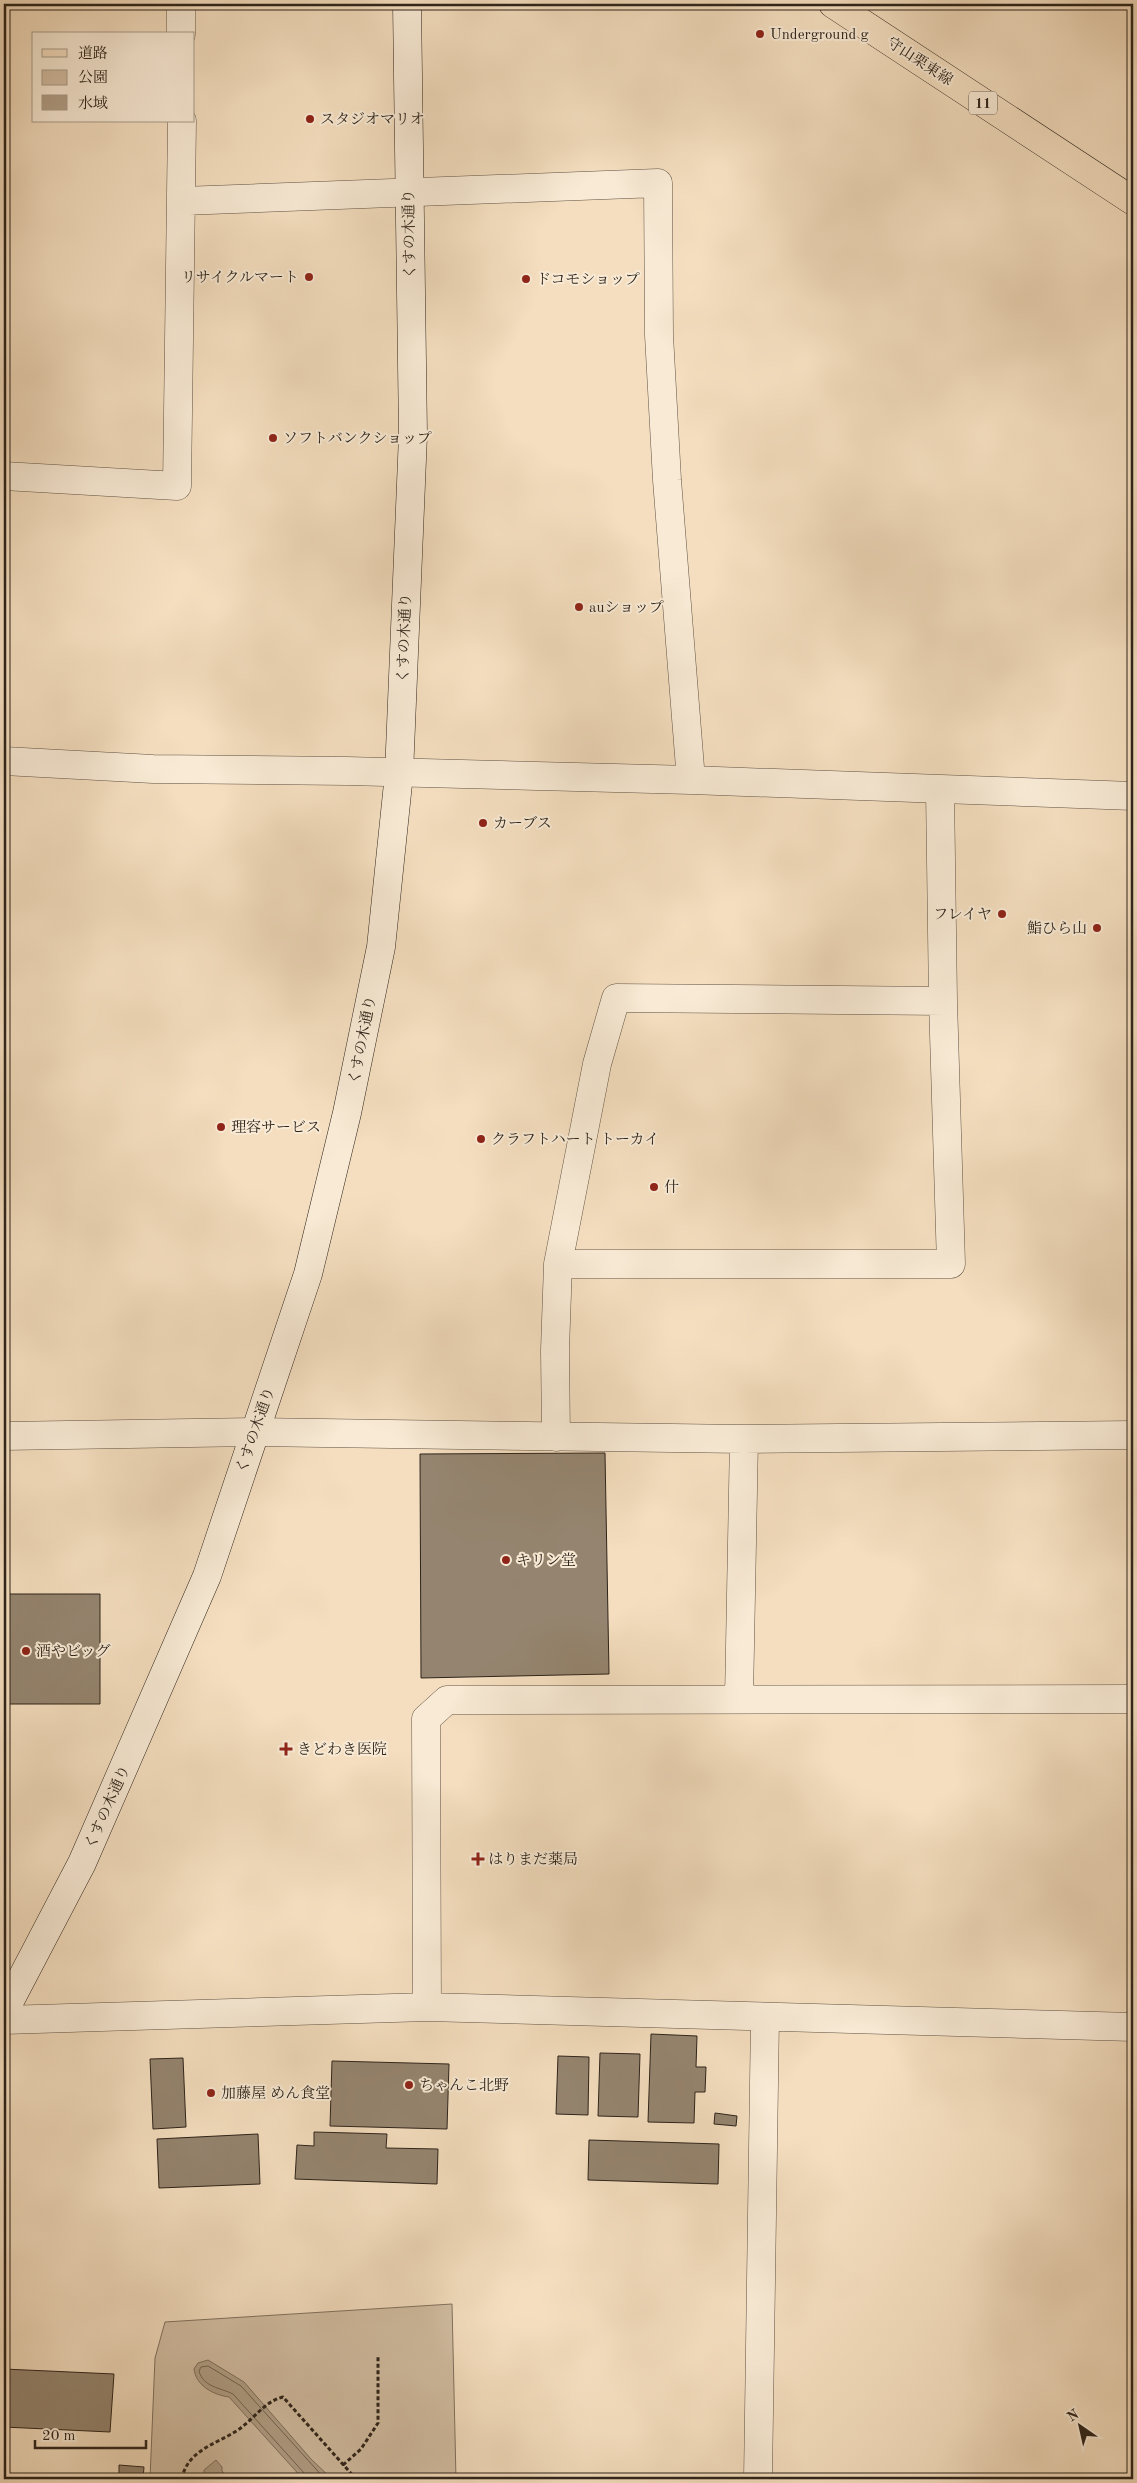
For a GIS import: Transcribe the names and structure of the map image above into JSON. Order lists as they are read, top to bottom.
{
  "streets": {
    "main road": ["守山栗東線", "11"],
    "street": ["くすの木通り"]
  },
  "places": {
    "other": [
      "Underground g",
      "スタジオマリオ",
      "リサイクルマート",
      "ドコモショップ",
      "ソフトバンクショップ",
      "auショップ",
      "カーブス",
      "フレイヤ",
      "鮨ひら山",
      "理容サービス",
      "クラフトハート トーカイ",
      "什",
      "キリン堂",
      "酒やビッグ",
      "ちゃんこ北野",
      "加藤屋 めん食堂"
    ],
    "health": ["きどわき医院", "はりまだ薬局"]
  },
  "legend": ["道路", "公園", "水域"],
  "scale_bar": "20 m",
  "north": "top left"
}
